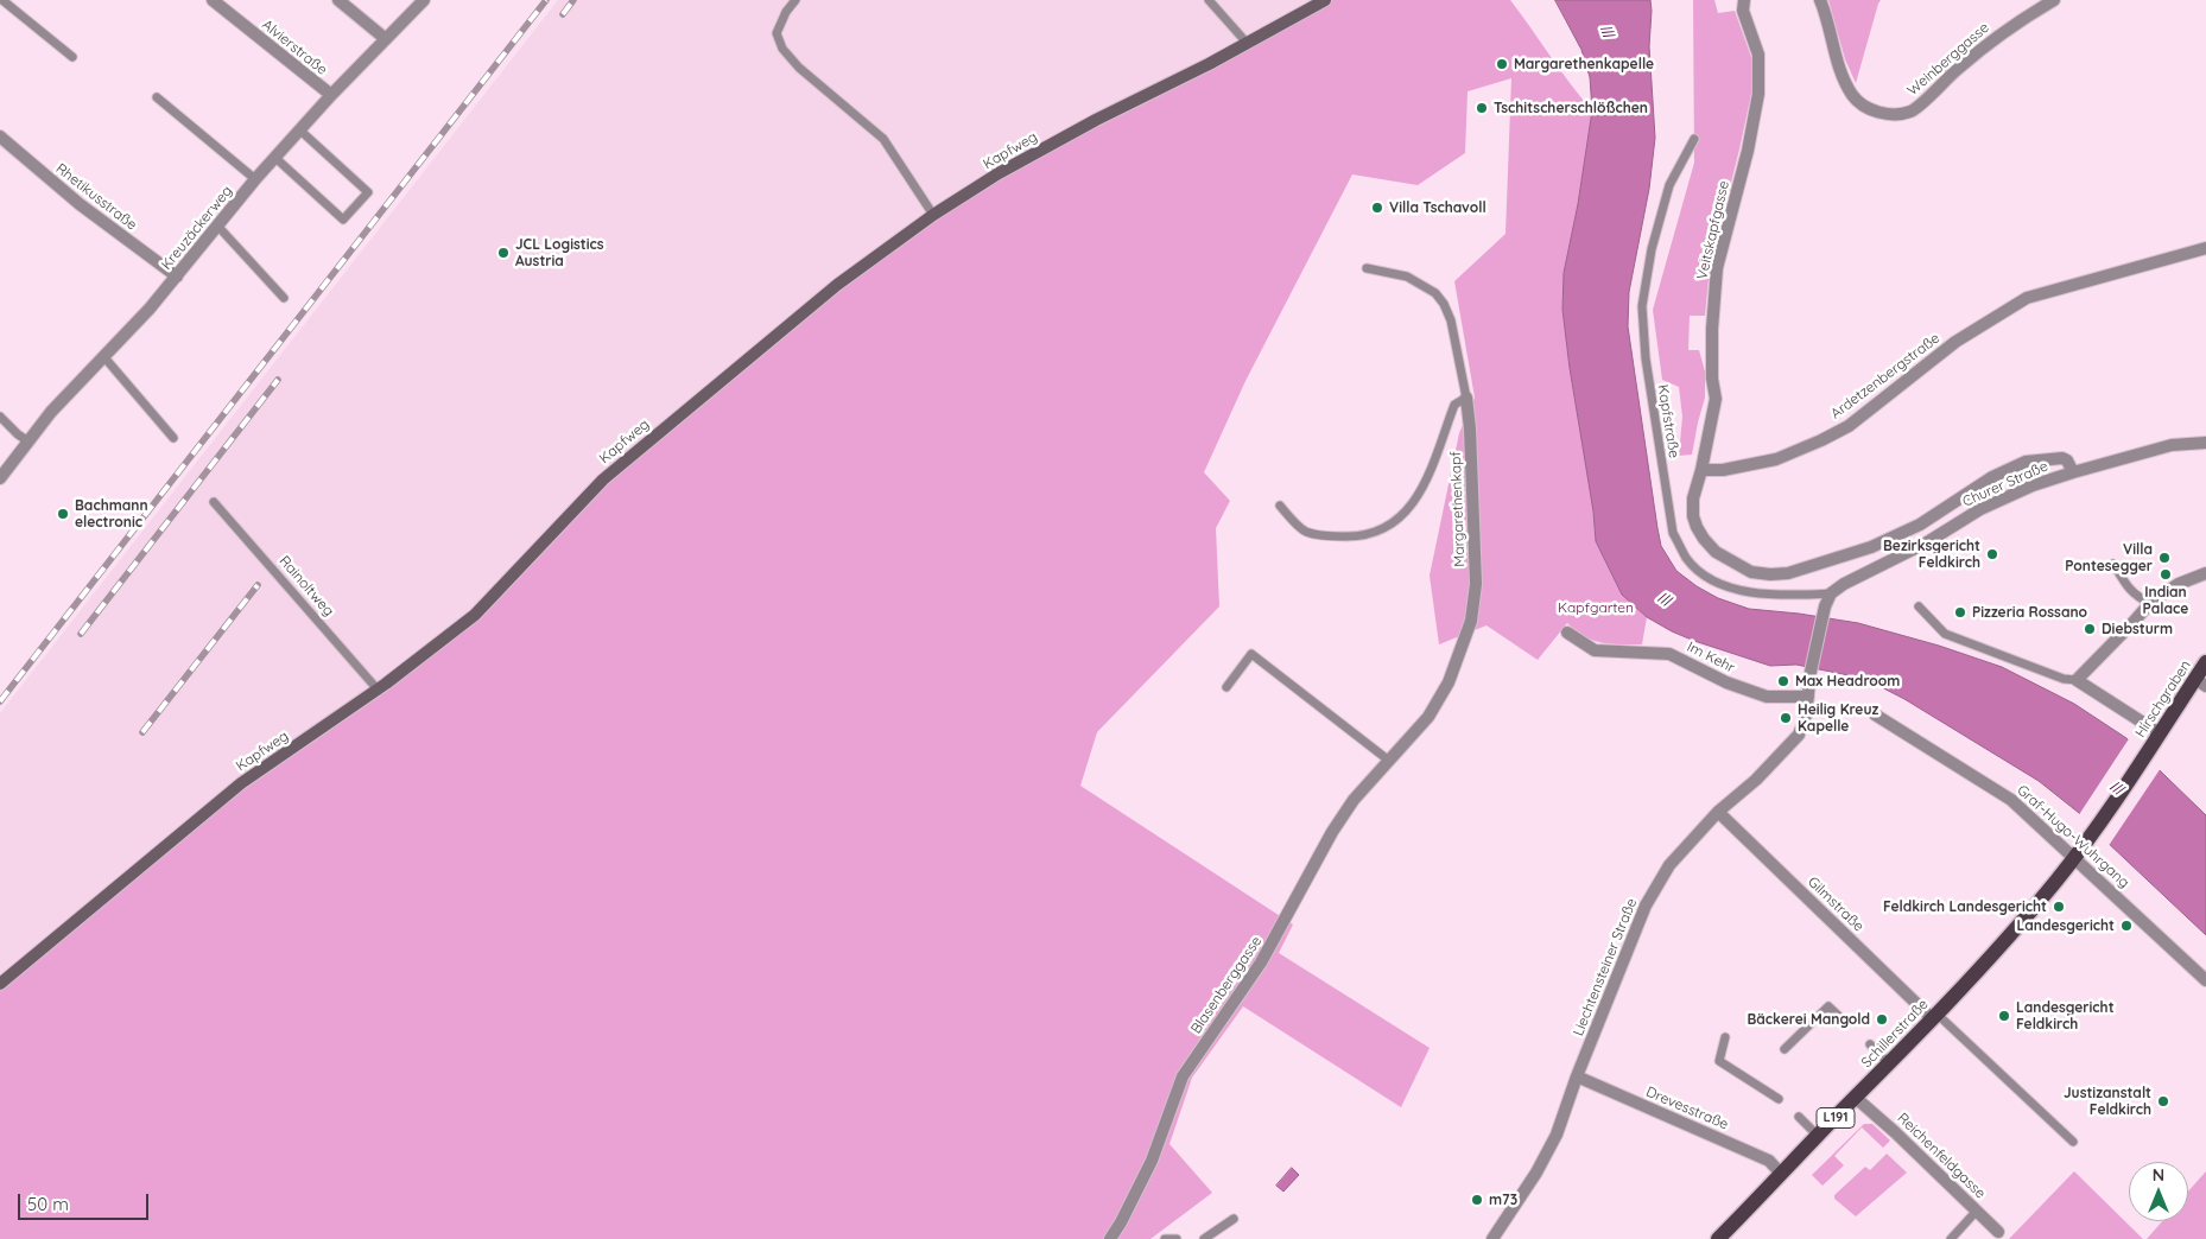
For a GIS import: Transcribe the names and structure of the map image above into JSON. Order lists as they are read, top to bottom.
{
  "streets": {
    "main road": ["Hirschgraben", "Schillerstraße", "L191"],
    "street": [
      "Alvierstraße",
      "Weinberggasse",
      "Kapfweg",
      "Rhetikusstraße",
      "Kreuzäckerweg",
      "Veitskapfgasse",
      "Ardetzenbergstraße",
      "Churer Straße",
      "Margarethenkapf",
      "Im Kehr",
      "Graf-Hugo-Wuhrgang",
      "Gilmstraße",
      "Liechtensteiner Straße",
      "Blasenberggasse",
      "Drevesstraße",
      "Reichenfeldgasse"
    ],
    "lane": ["Kapfstraße", "Rainoltweg"]
  },
  "crossings": [
    ["Alvierstraße", "Kreuzäckerweg"],
    ["Kapfweg", "Rainoltweg"],
    ["Rhetikusstraße", "Kreuzäckerweg"],
    ["Veitskapfgasse", "Ardetzenbergstraße"],
    ["Kapfstraße", "Churer Straße"],
    ["Kapfstraße", "Liechtensteiner Straße"],
    ["Churer Straße", "Liechtensteiner Straße"],
    ["Margarethenkapf", "Blasenberggasse"],
    ["Im Kehr", "Liechtensteiner Straße"],
    ["Hirschgraben", "Schillerstraße"],
    ["Graf-Hugo-Wuhrgang", "Schillerstraße"],
    ["Gilmstraße", "Liechtensteiner Straße"],
    ["Gilmstraße", "Schillerstraße"],
    ["Liechtensteiner Straße", "Drevesstraße"],
    ["Schillerstraße", "Drevesstraße"],
    ["Schillerstraße", "Reichenfeldgasse"]
  ],
  "water": ["Ill"],
  "parks": ["Kapfgarten"],
  "places": [
    "Margarethenkapelle",
    "Tschitscherschlößchen",
    "Villa Tschavoll",
    "JCL Logistics Austria",
    "Bachmann electronic",
    "Bezirksgericht Feldkirch",
    "Villa Pontesegger",
    "Indian Palace",
    "Pizzeria Rossano",
    "Diebsturm",
    "Max Headroom",
    "Heilig Kreuz Kapelle",
    "Feldkirch Landesgericht",
    "Landesgericht",
    "Landesgericht Feldkirch",
    "Bäckerei Mangold",
    "Justizanstalt Feldkirch",
    "m73"
  ],
  "scale_bar": "50 m",
  "north": "top"
}
